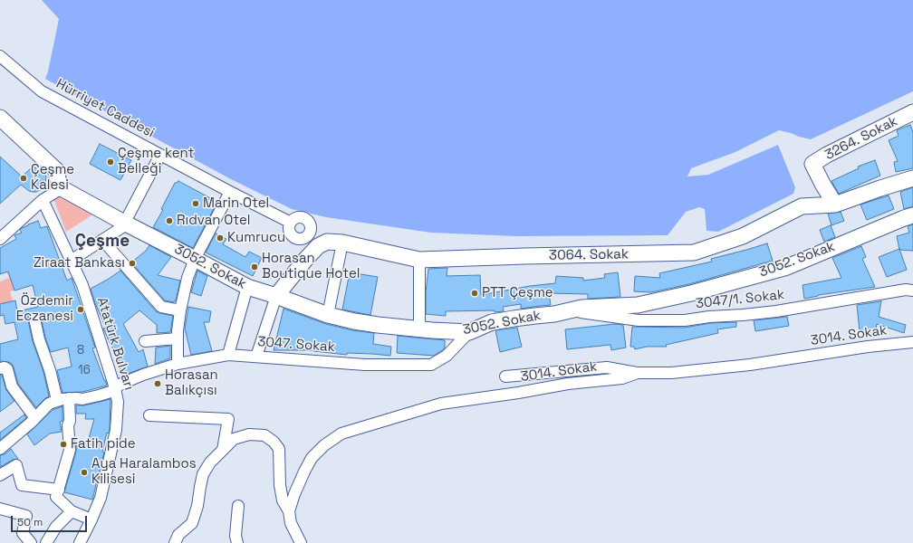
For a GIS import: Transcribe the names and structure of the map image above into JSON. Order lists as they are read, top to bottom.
{
  "streets": {
    "street": [
      "Hürriyet Caddesi",
      "3264. Sokak",
      "3064. Sokak",
      "3052. Sokak",
      "3047/1. Sokak",
      "3014. Sokak",
      "Atatürk Bulvarı",
      "3047. Sokak"
    ]
  },
  "crossings": [
    ["3264. Sokak", "3064. Sokak"],
    ["3064. Sokak", "3052. Sokak"],
    ["3052. Sokak", "3047/1. Sokak"],
    ["3052. Sokak", "3047. Sokak"],
    ["Atatürk Bulvarı", "3047. Sokak"]
  ],
  "districts": ["Çeşme"],
  "places": [
    "Çeşme kent Belleği",
    "Çeşme Kalesi",
    "Marin Otel",
    "Rıdvan Otel",
    "Kumrucu",
    "Ziraat Bankası",
    "Horasan Boutique Hotel",
    "PTT Çeşme",
    "Özdemir Eczanesi",
    "Horasan Balıkçısı",
    "Fatih pide",
    "Aya Haralambos Kilisesi"
  ],
  "house_numbers": ["8", "16"],
  "scale_bar": "50 m"
}
